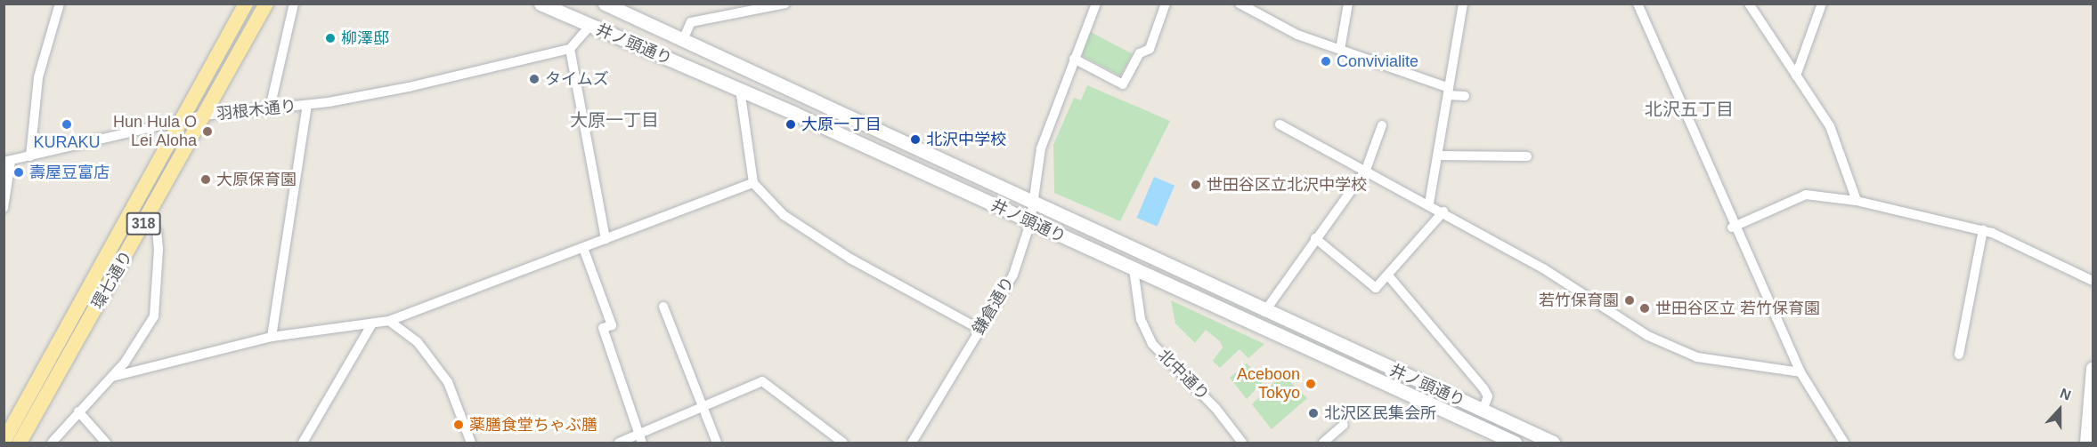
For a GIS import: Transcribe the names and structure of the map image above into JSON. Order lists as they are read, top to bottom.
{
  "streets": {
    "main road": ["井ノ頭通り", "318", "環七通り"],
    "street": ["羽根木通り", "鎌倉通り", "北中通り"]
  },
  "crossings": [
    ["井ノ頭通り", "鎌倉通り"],
    ["井ノ頭通り", "北中通り"],
    ["羽根木通り", "環七通り"]
  ],
  "districts": ["北沢五丁目", "大原一丁目"],
  "places": [
    "柳澤邸",
    "Convivialite",
    "タイムズ",
    "KURAKU",
    "大原一丁目",
    "Hun Hula O Lei Aloha",
    "北沢中学校",
    "壽屋豆富店",
    "大原保育園",
    "世田谷区立北沢中学校",
    "若竹保育園",
    "世田谷区立 若竹保育園",
    "Aceboon Tokyo",
    "北沢区民集会所",
    "薬膳食堂ちゃぶ膳"
  ],
  "north": "top"
}
